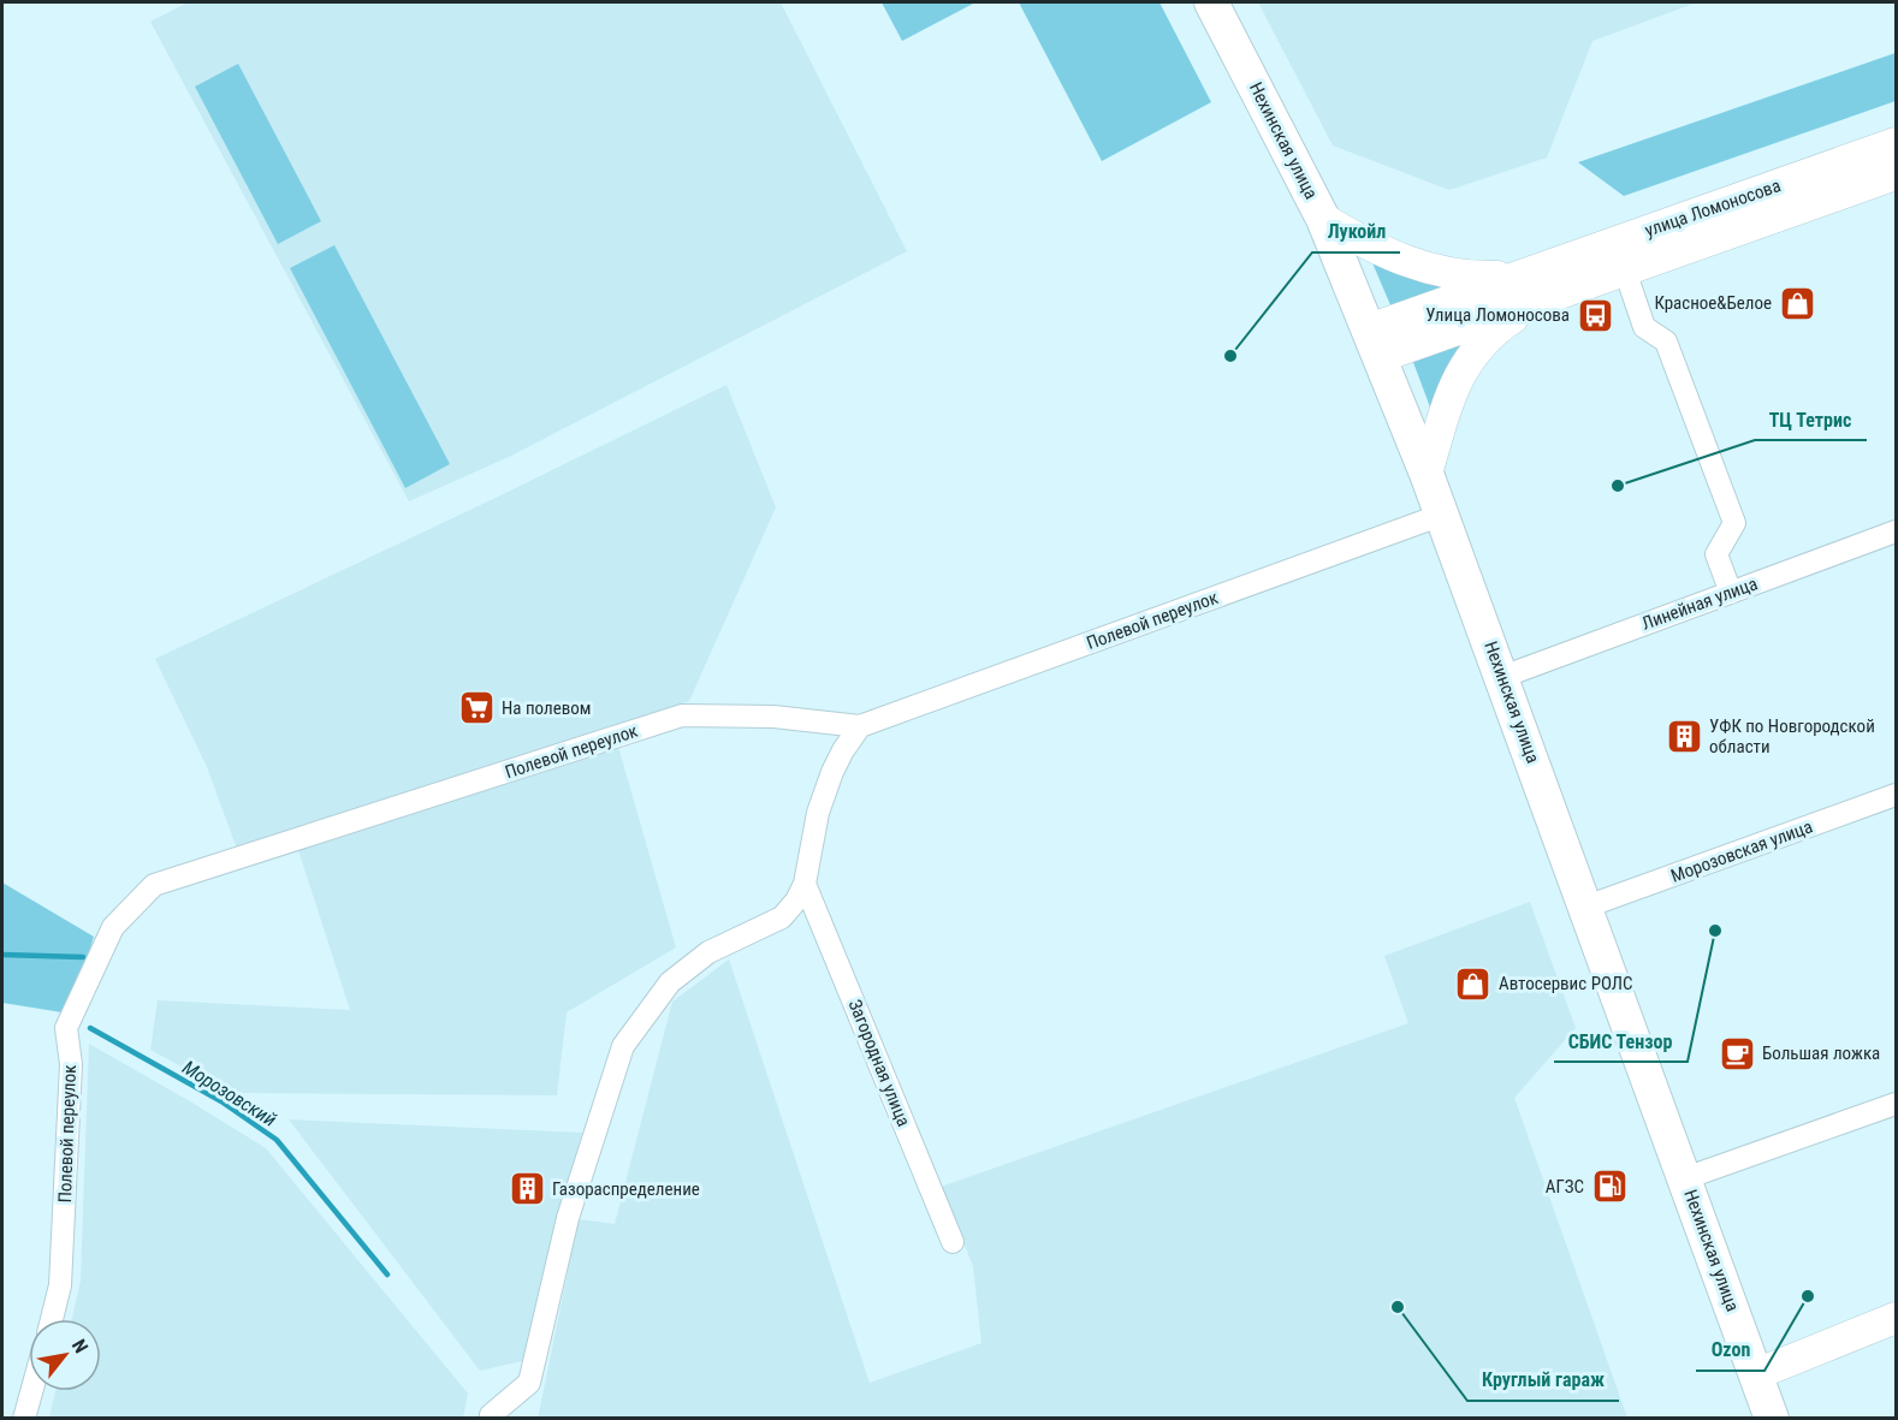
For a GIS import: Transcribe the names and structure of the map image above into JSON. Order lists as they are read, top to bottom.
{
  "streets": {
    "main road": ["Нехинская улица", "улица Ломоносова"],
    "street": [
      "Линейная улица",
      "Полевой переулок",
      "Морозовская улица",
      "Загородная улица"
    ]
  },
  "crossings": [
    ["Нехинская улица", "улица Ломоносова"],
    ["Нехинская улица", "Линейная улица"],
    ["Нехинская улица", "Полевой переулок"],
    ["Нехинская улица", "Морозовская улица"]
  ],
  "water": ["Морозовский"],
  "places": {
    "shop": ["Красное&Белое", "Автосервис РОЛС"],
    "bus stop": ["Улица Ломоносова"],
    "other": [
      "Лукойл",
      "ТЦ Тетрис",
      "СБИС Тензор",
      "Ozon",
      "Круглый гараж"
    ],
    "supermarket": ["На полевом"],
    "building": ["УФК по Новгородской области", "Газораспределение"],
    "cafe": ["Большая ложка"],
    "fuel station": ["АГЗС"]
  },
  "north": "top right"
}
